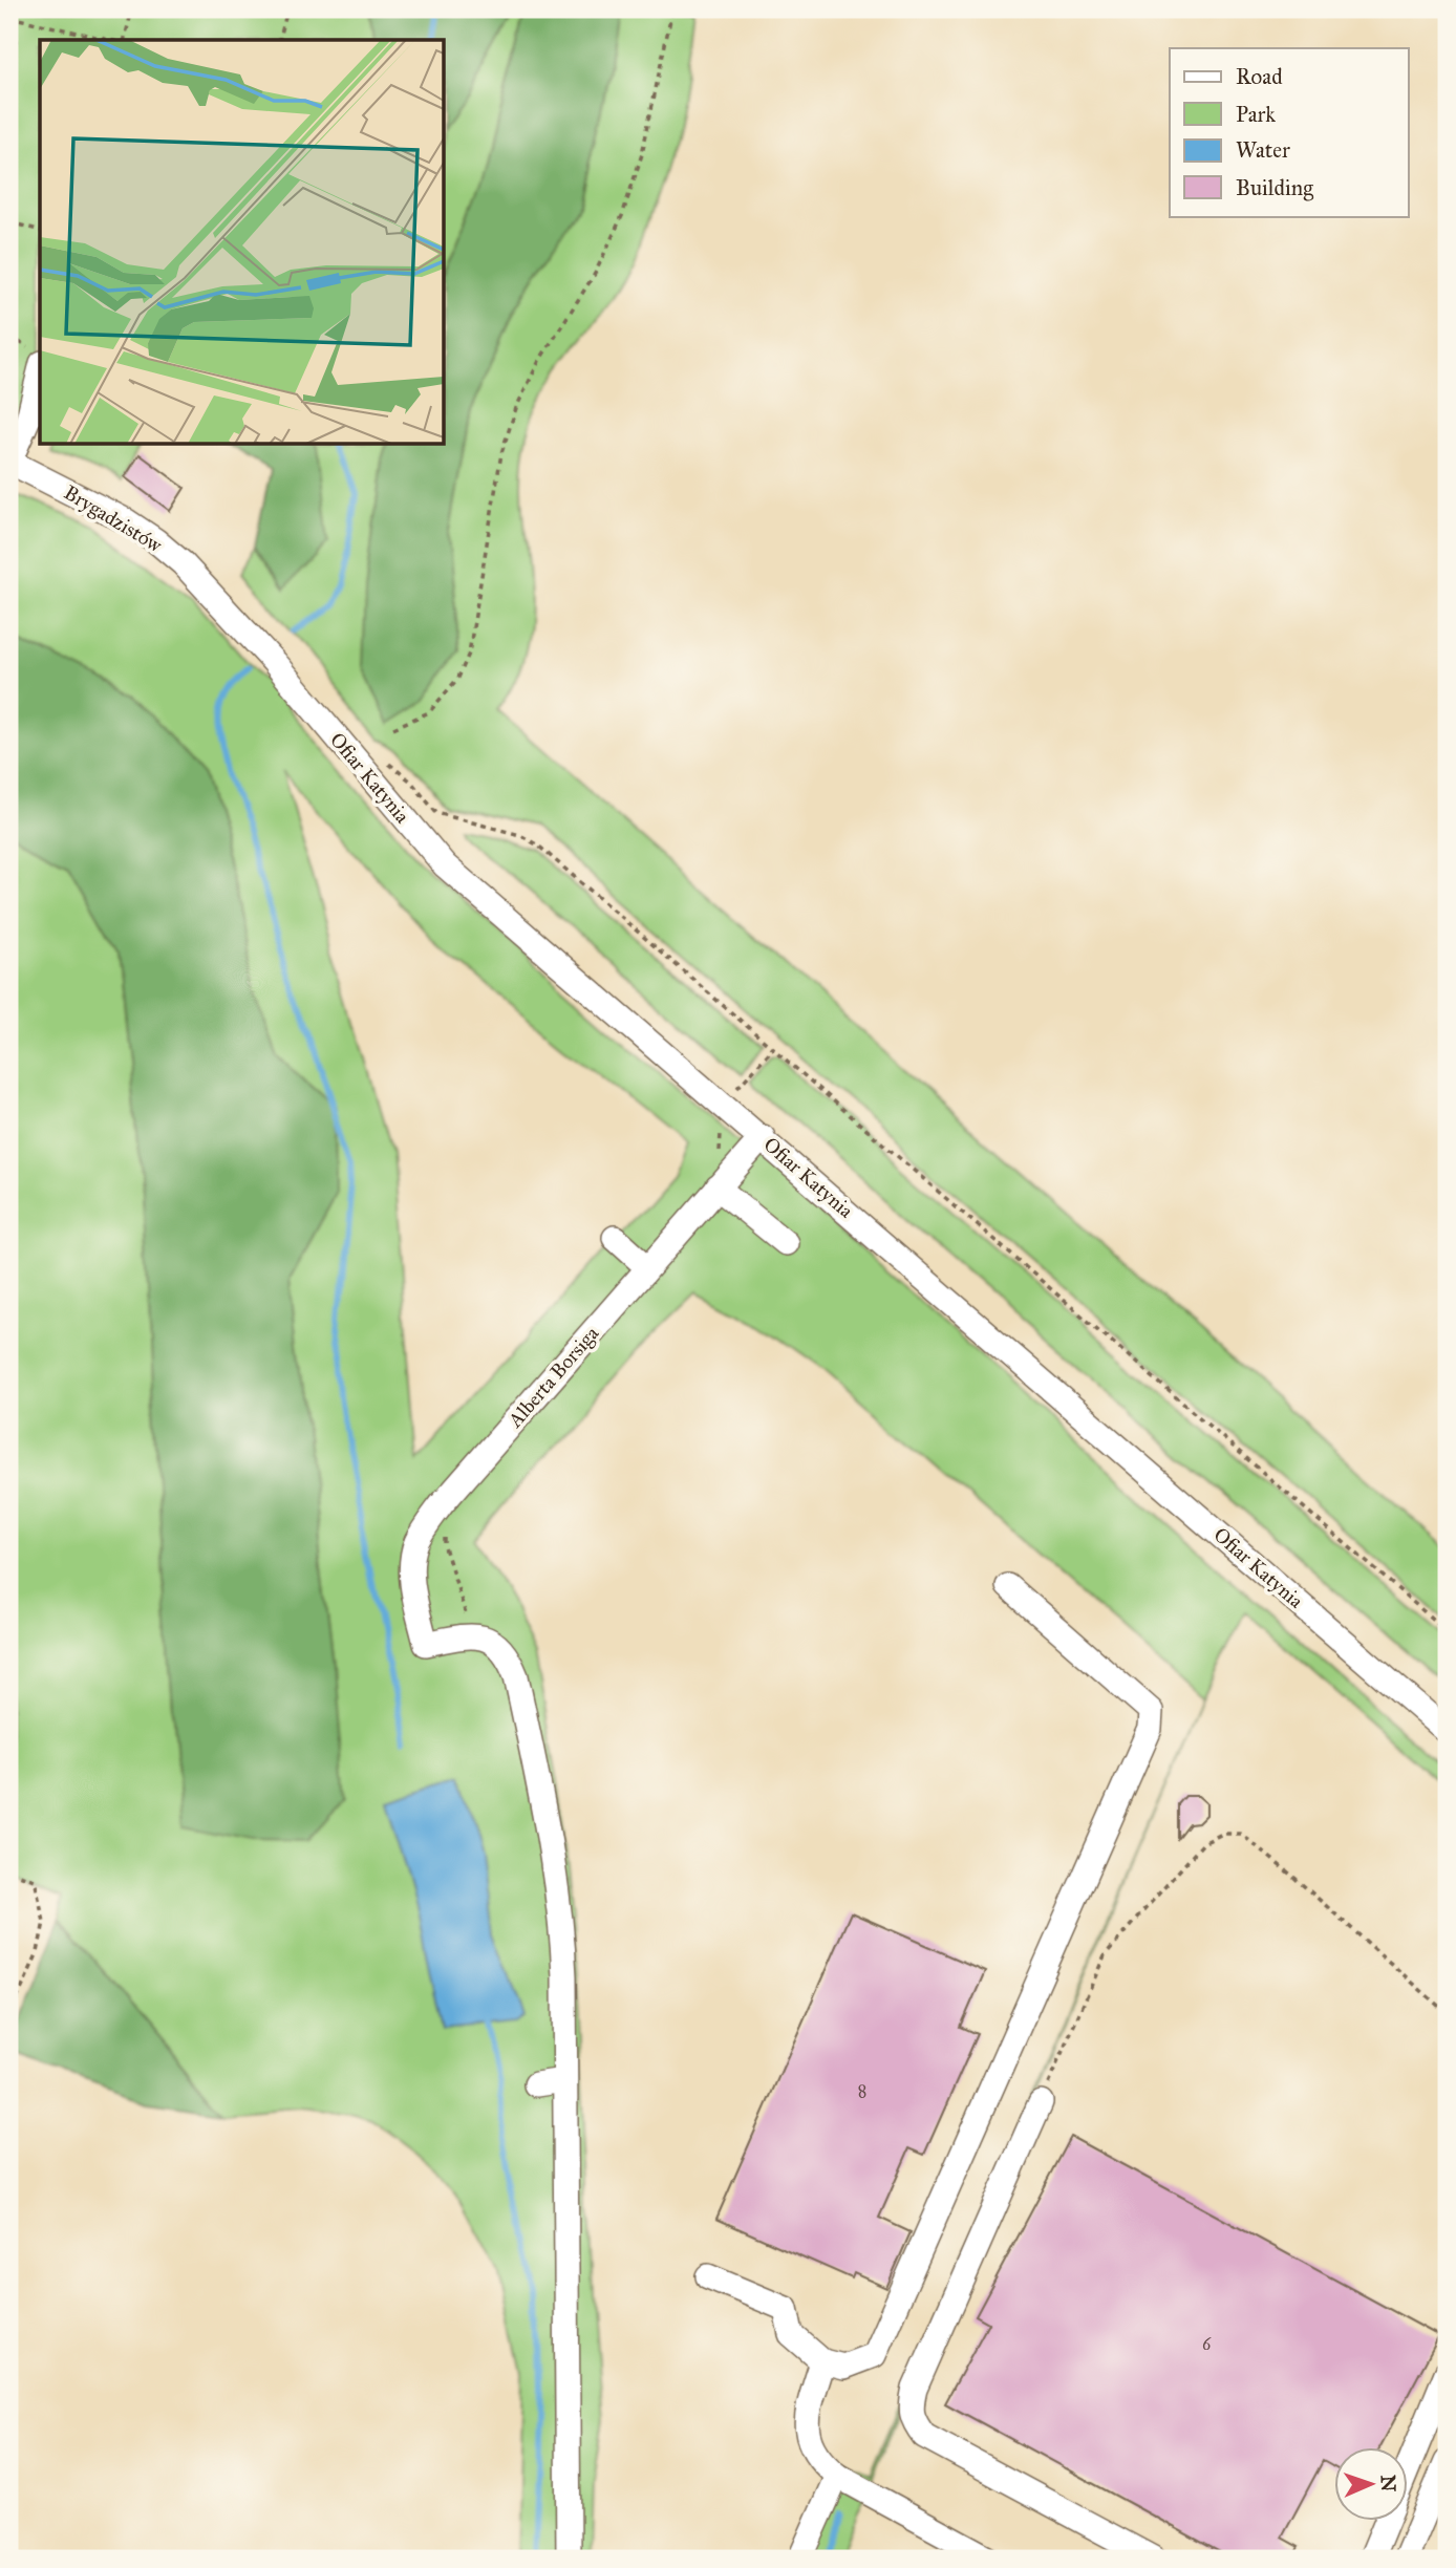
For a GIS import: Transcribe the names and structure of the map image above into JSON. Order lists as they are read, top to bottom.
{
  "streets": {
    "street": ["Brygadzistów", "Ofiar Katynia", "Alberta Borsiga"]
  },
  "crossings": [
    ["Brygadzistów", "Ofiar Katynia"],
    ["Ofiar Katynia", "Alberta Borsiga"]
  ],
  "house_numbers": ["8", "6"],
  "legend": [
    "Road",
    "Park",
    "Water",
    "Building"
  ],
  "north": "right"
}
